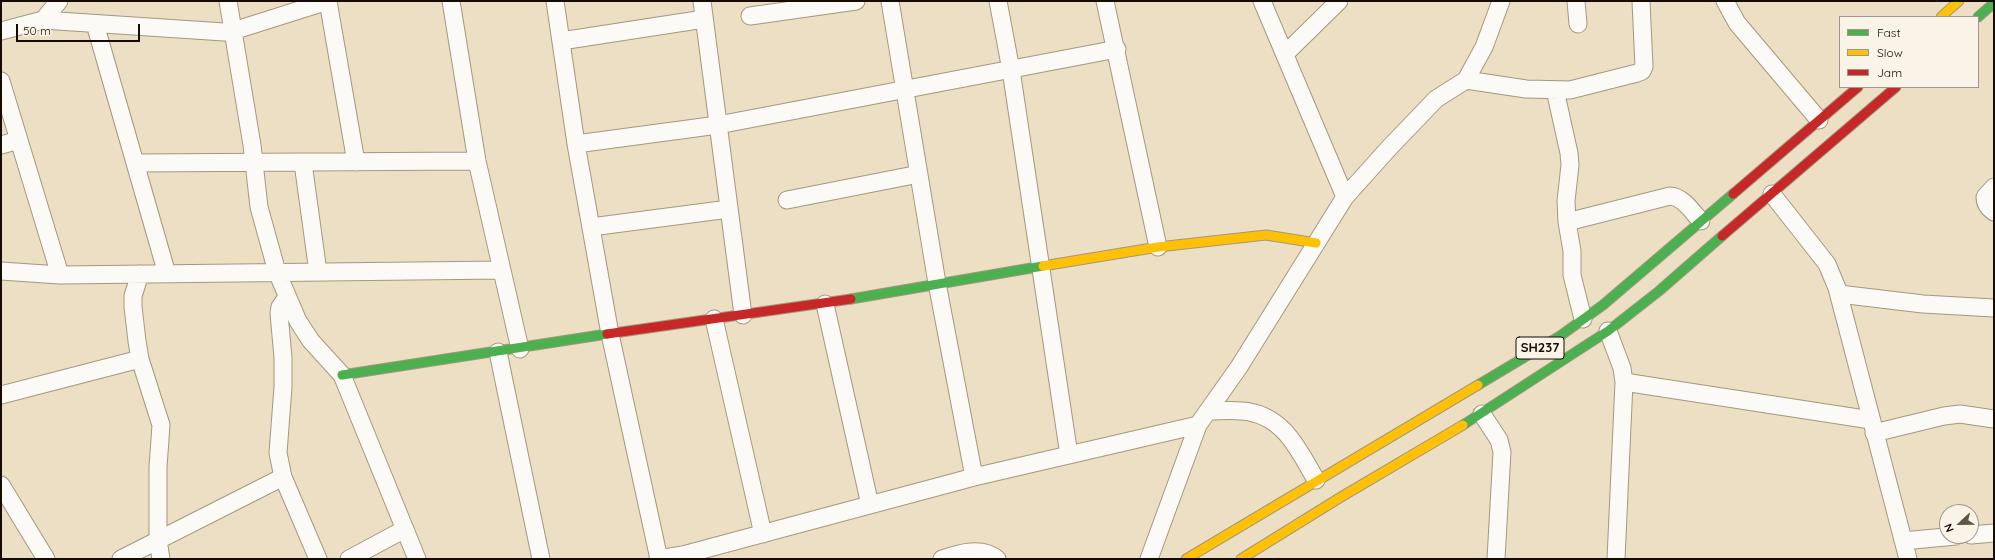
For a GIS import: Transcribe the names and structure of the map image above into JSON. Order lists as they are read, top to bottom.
{
  "streets": {
    "main road": ["SH237"]
  },
  "legend": ["Fast", "Slow", "Jam"],
  "scale_bar": "50 m",
  "north": "left"
}
